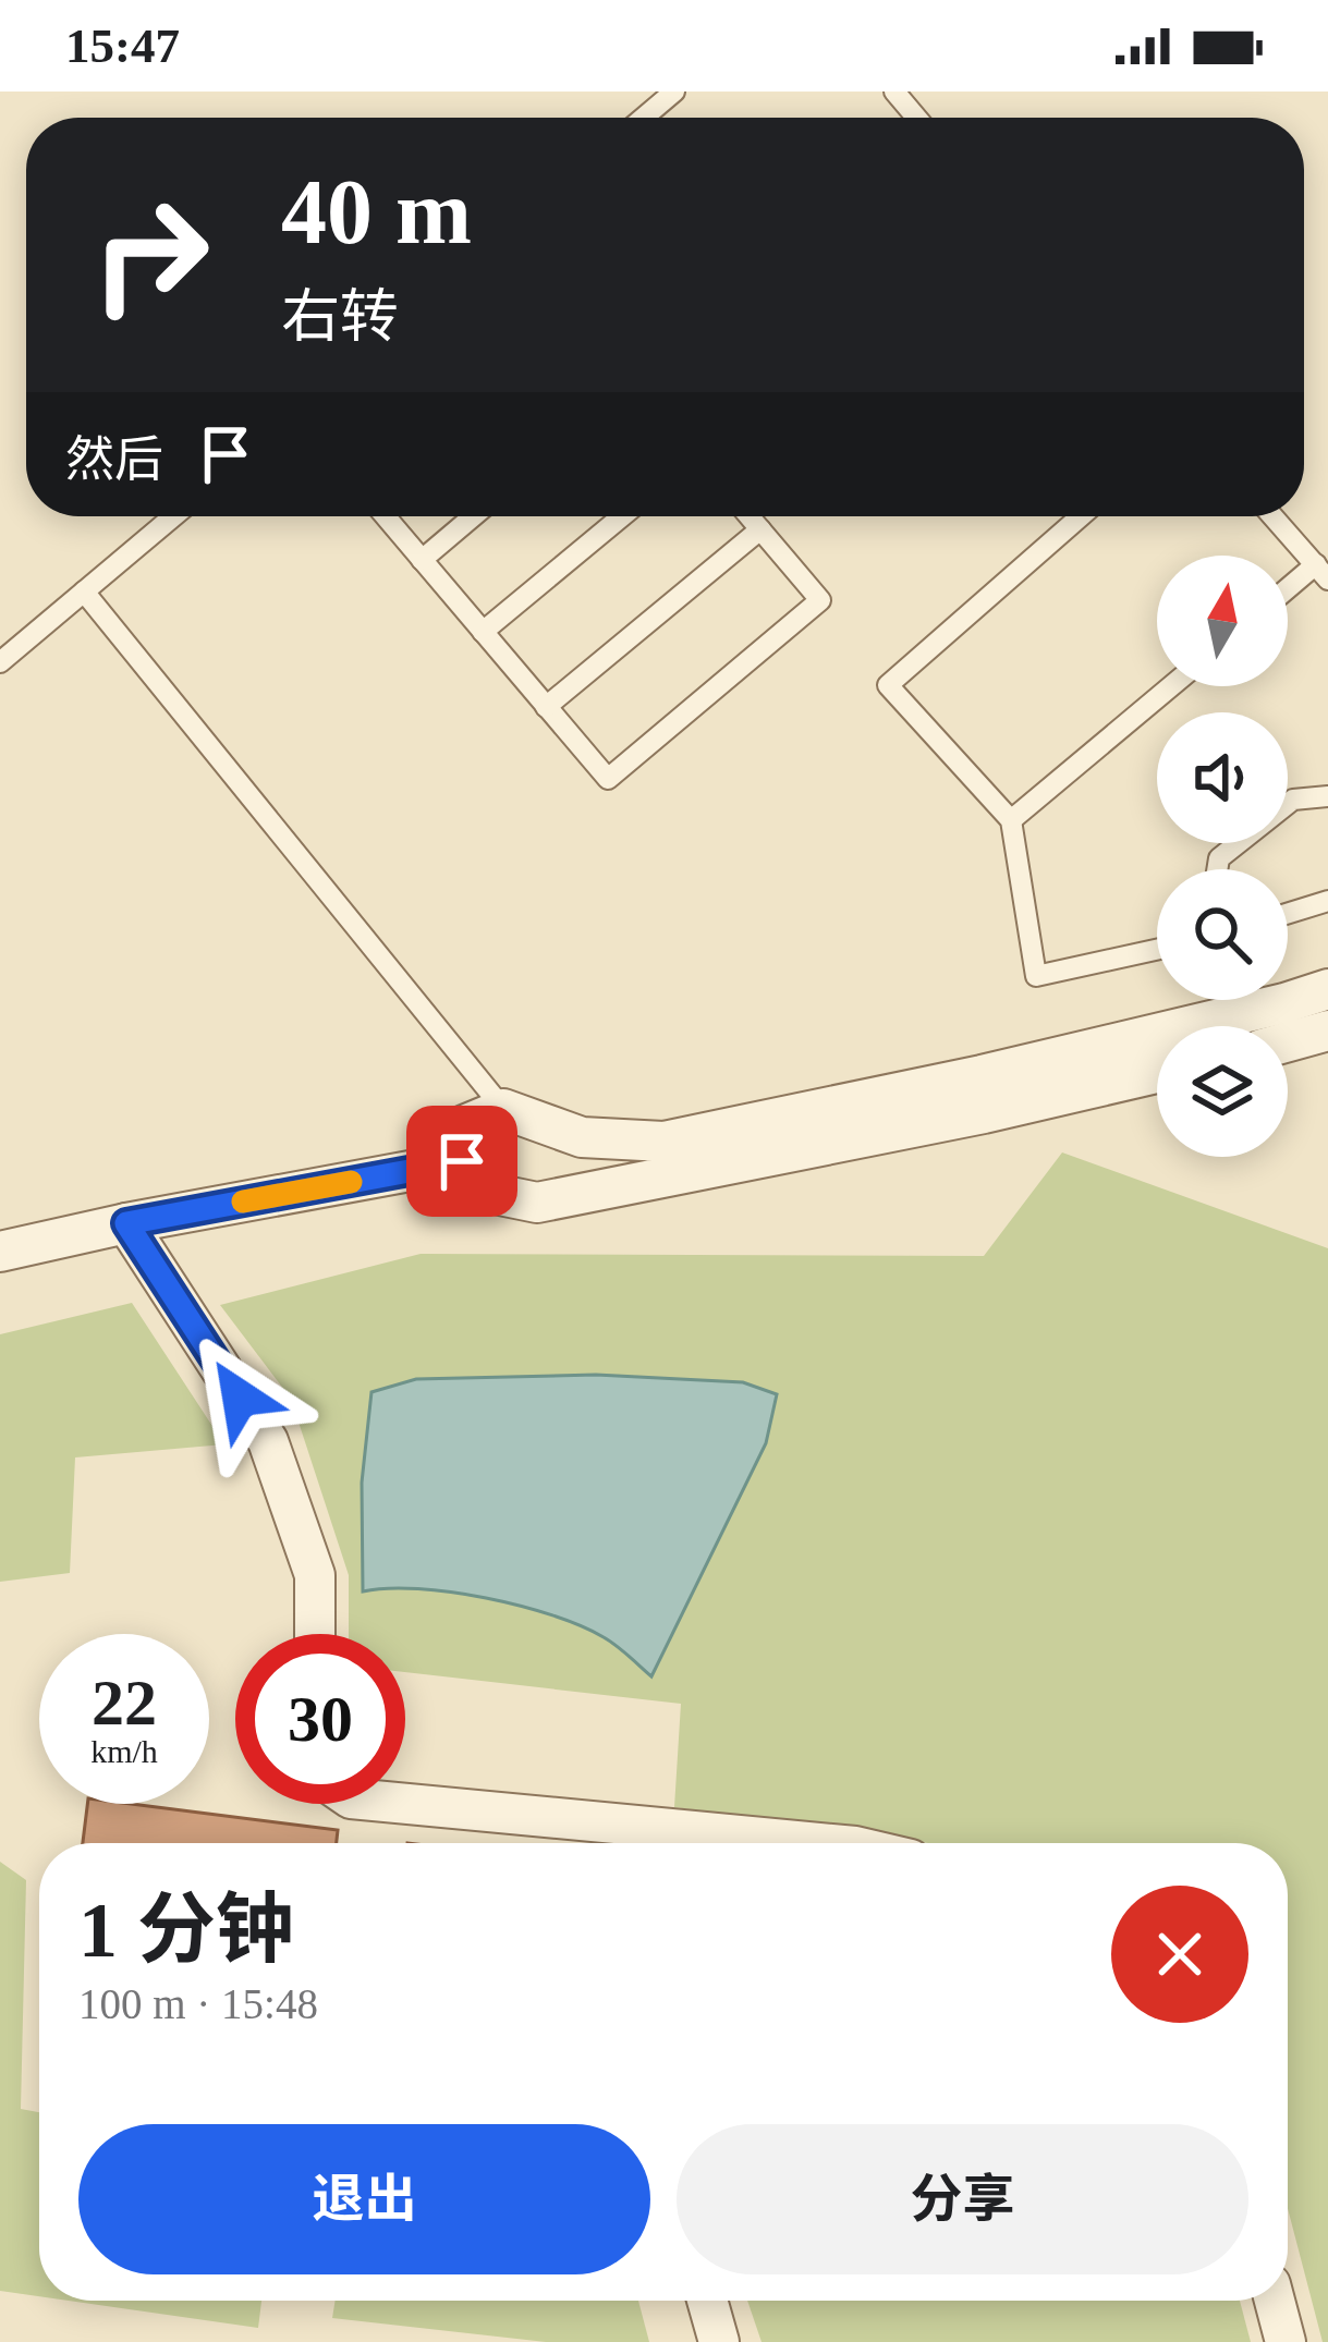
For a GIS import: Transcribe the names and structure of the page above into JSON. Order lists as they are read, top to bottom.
{
  "north": "top",
  "page": {
    "status": "15:47",
    "turn": ["40 m", "右转"],
    "then": "然后",
    "speed": "22 km/h",
    "limit": "30",
    "heading": ["1 分钟", "100 m · 15:48"],
    "buttons": ["退出", "分享"]
  }
}
